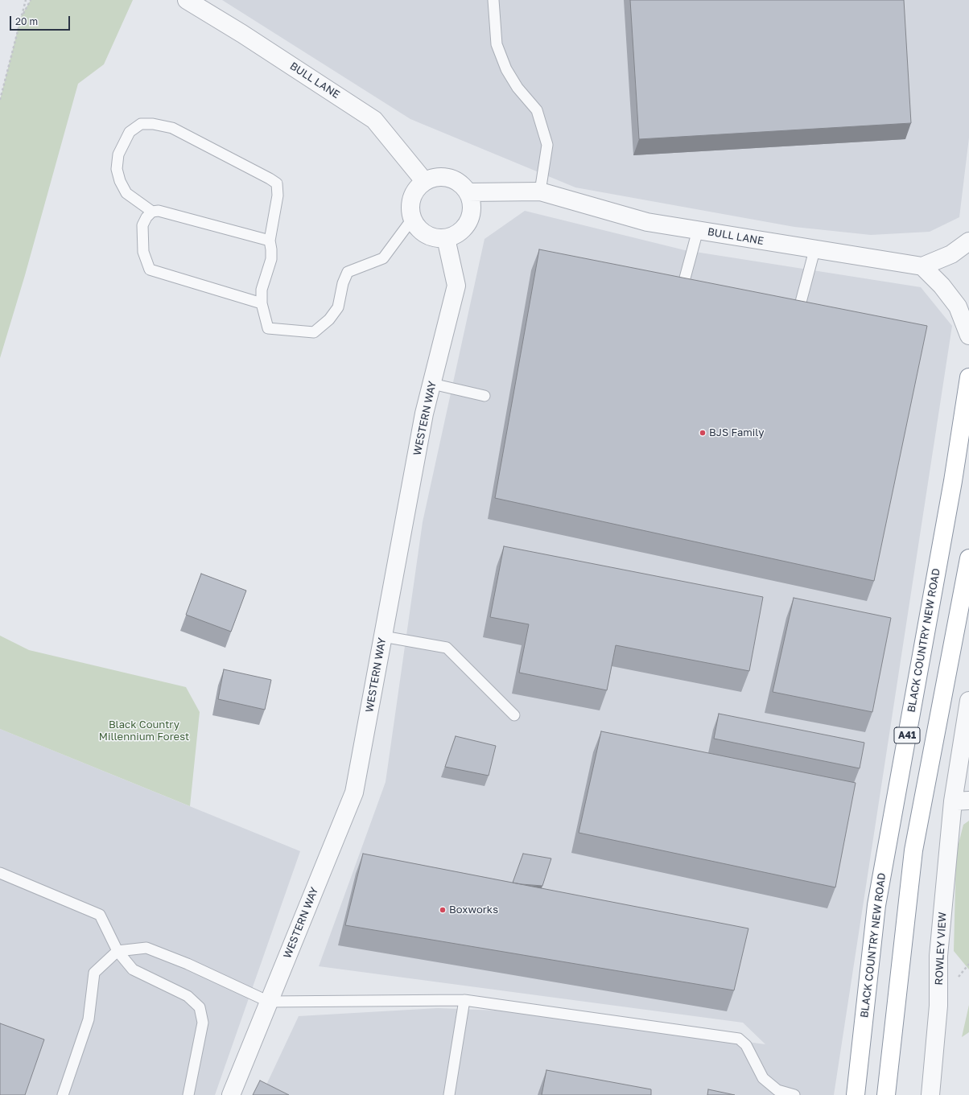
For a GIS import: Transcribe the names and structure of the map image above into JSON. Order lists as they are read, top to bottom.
{
  "streets": {
    "highway": ["BLACK COUNTRY NEW ROAD", "A41"],
    "street": ["BULL LANE", "WESTERN WAY", "ROWLEY VIEW"]
  },
  "crossings": [
    ["BULL LANE", "WESTERN WAY"]
  ],
  "parks": ["Black Country Millennium Forest"],
  "places": ["BJS Family", "Boxworks"],
  "scale_bar": "20 m"
}
